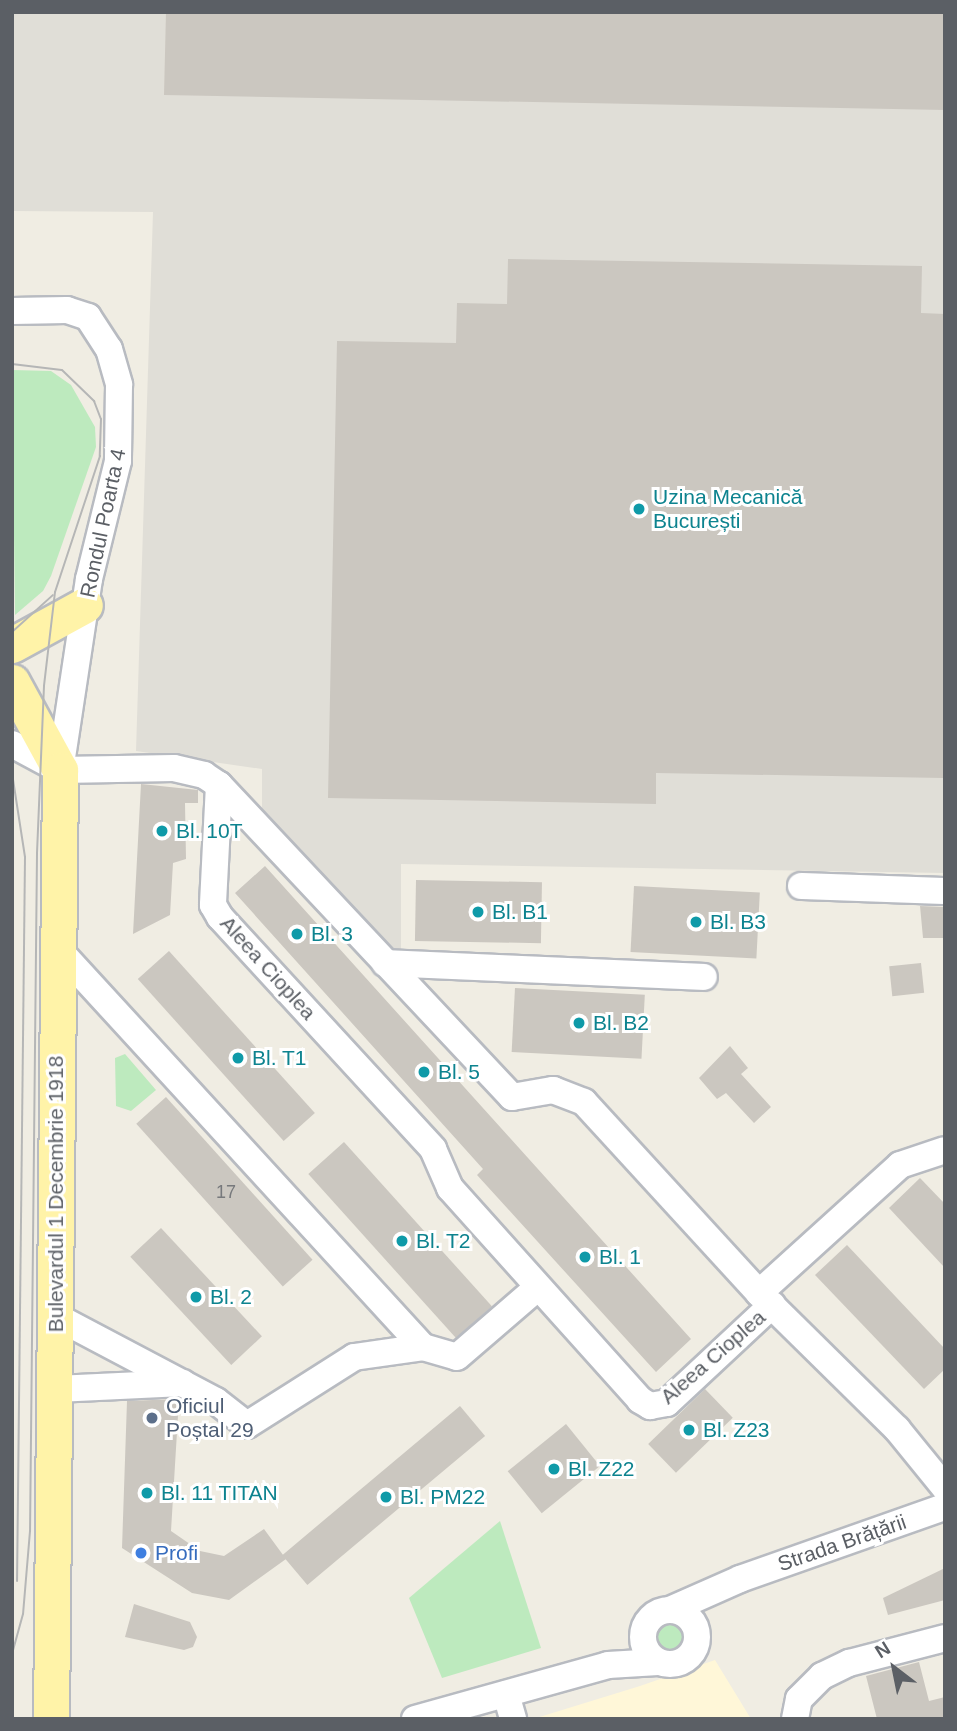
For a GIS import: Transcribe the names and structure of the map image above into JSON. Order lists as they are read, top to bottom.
{
  "streets": {
    "main road": ["Bulevardul 1 Decembrie 1918"],
    "street": ["Rondul Poarta 4", "Aleea Cioplea", "Strada Brățării"]
  },
  "crossings": [
    ["Rondul Poarta 4", "Bulevardul 1 Decembrie 1918"]
  ],
  "places": [
    "Uzina Mecanică București",
    "Bl. 10T",
    "Bl. B1",
    "Bl. B3",
    "Bl. 3",
    "Bl. B2",
    "Bl. T1",
    "Bl. 5",
    "Bl. T2",
    "Bl. 1",
    "Bl. 2",
    "Oficiul Poștal 29",
    "Bl. Z23",
    "Bl. Z22",
    "Bl. 11 TITAN",
    "Bl. PM22",
    "Profi"
  ],
  "house_numbers": ["17"],
  "north": "top left"
}
